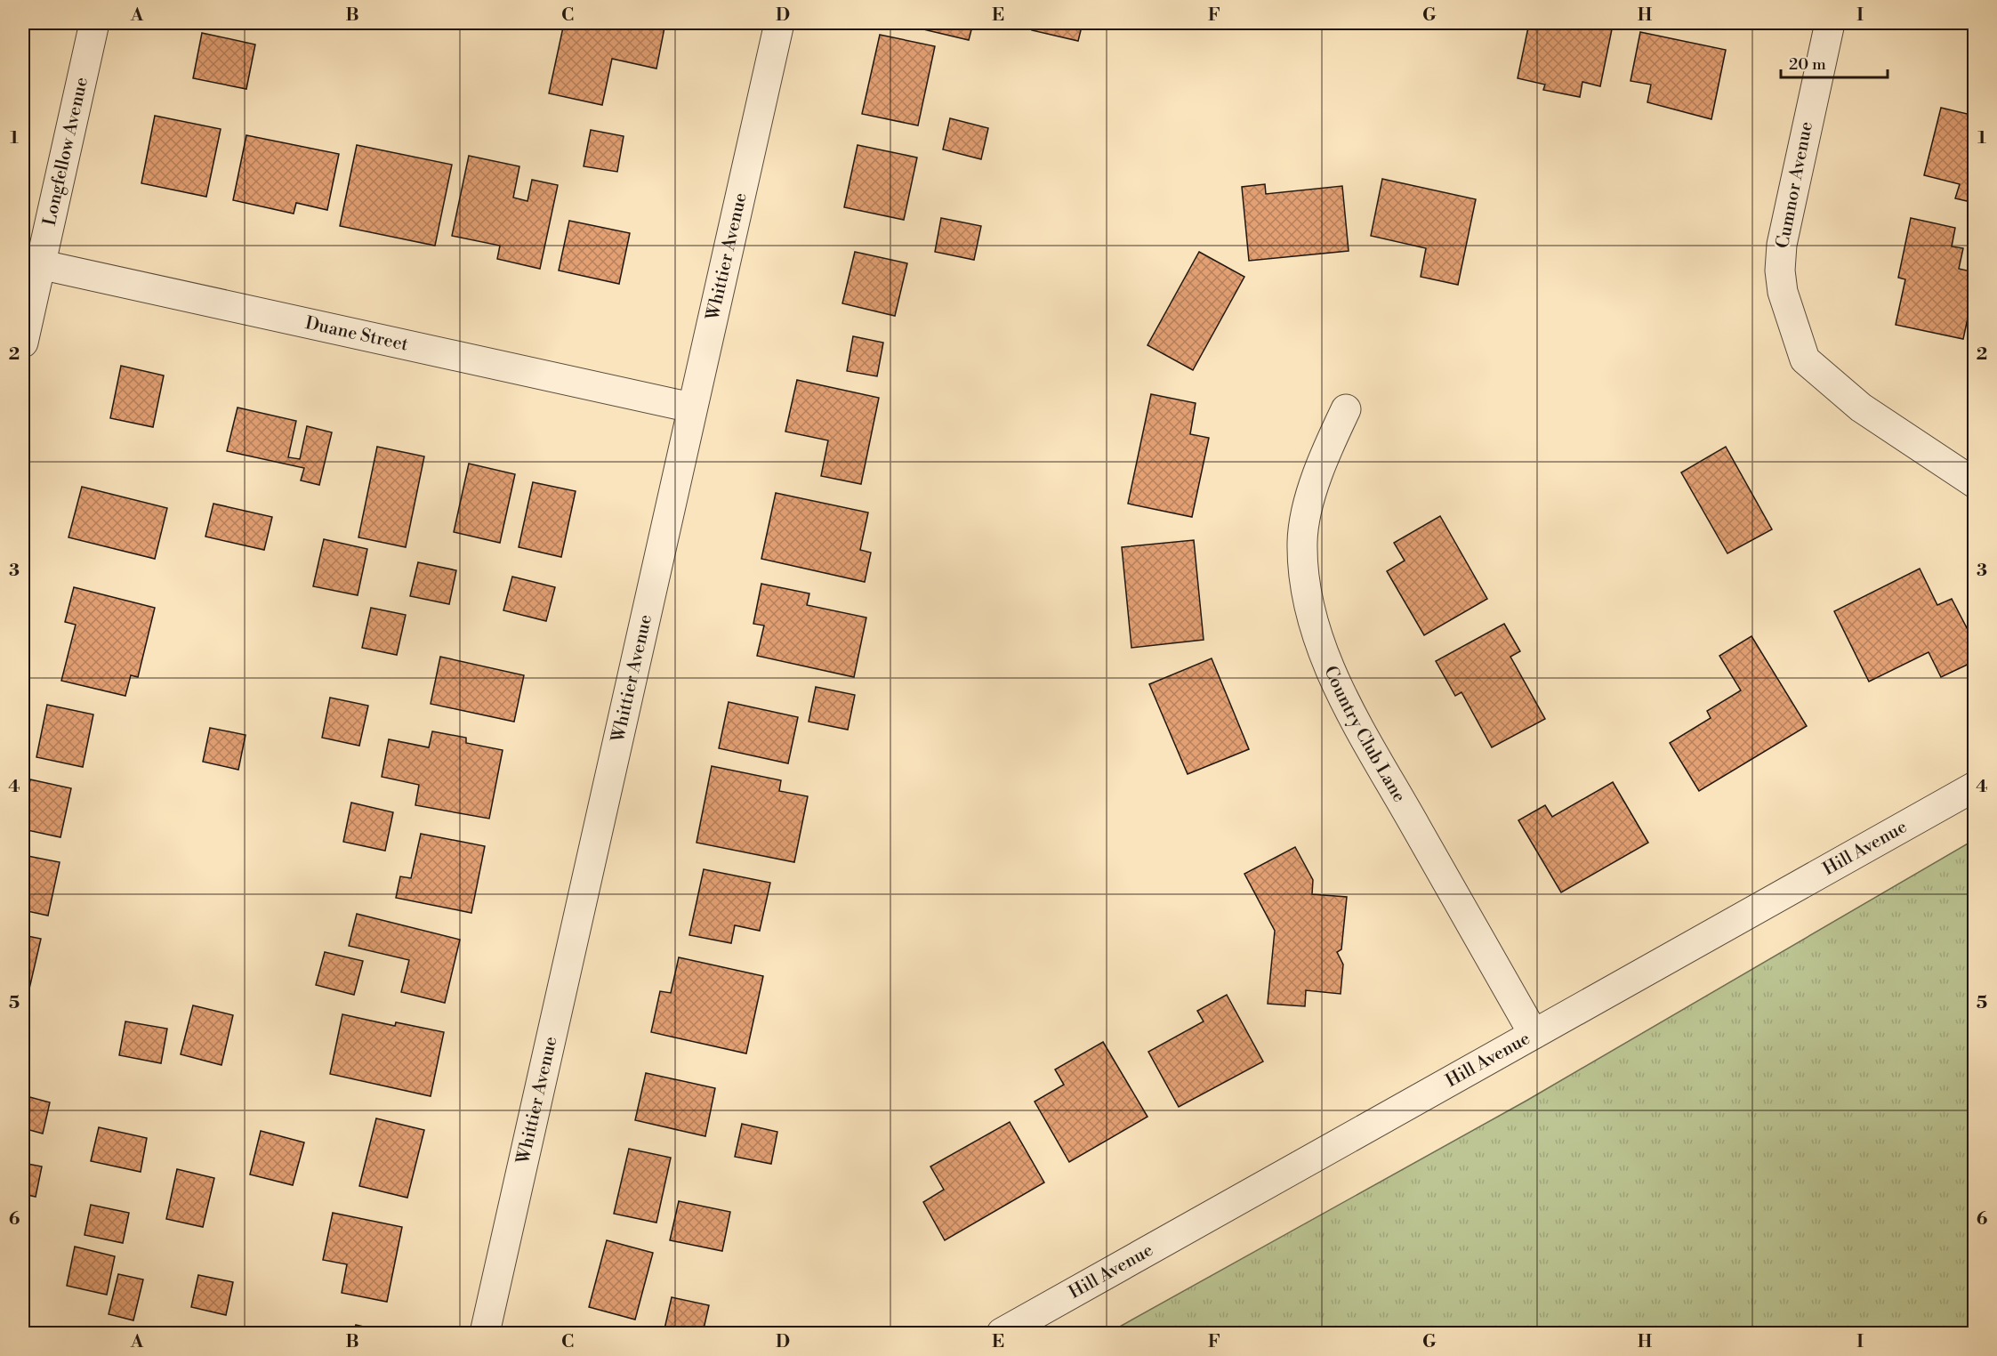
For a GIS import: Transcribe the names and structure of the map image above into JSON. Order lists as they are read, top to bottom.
{
  "streets": {
    "street": [
      "Longfellow Avenue",
      "Cumnor Avenue",
      "Whittier Avenue",
      "Duane Street",
      "Country Club Lane",
      "Hill Avenue"
    ]
  },
  "crossings": [
    ["Longfellow Avenue", "Duane Street"],
    ["Whittier Avenue", "Duane Street"],
    ["Country Club Lane", "Hill Avenue"]
  ],
  "scale_bar": "20 m",
  "grid": {
    "columns": [
      "A",
      "B",
      "C",
      "D",
      "E",
      "F",
      "G",
      "H",
      "I"
    ],
    "rows": [
      "1",
      "2",
      "3",
      "4",
      "5",
      "6"
    ]
  }
}
